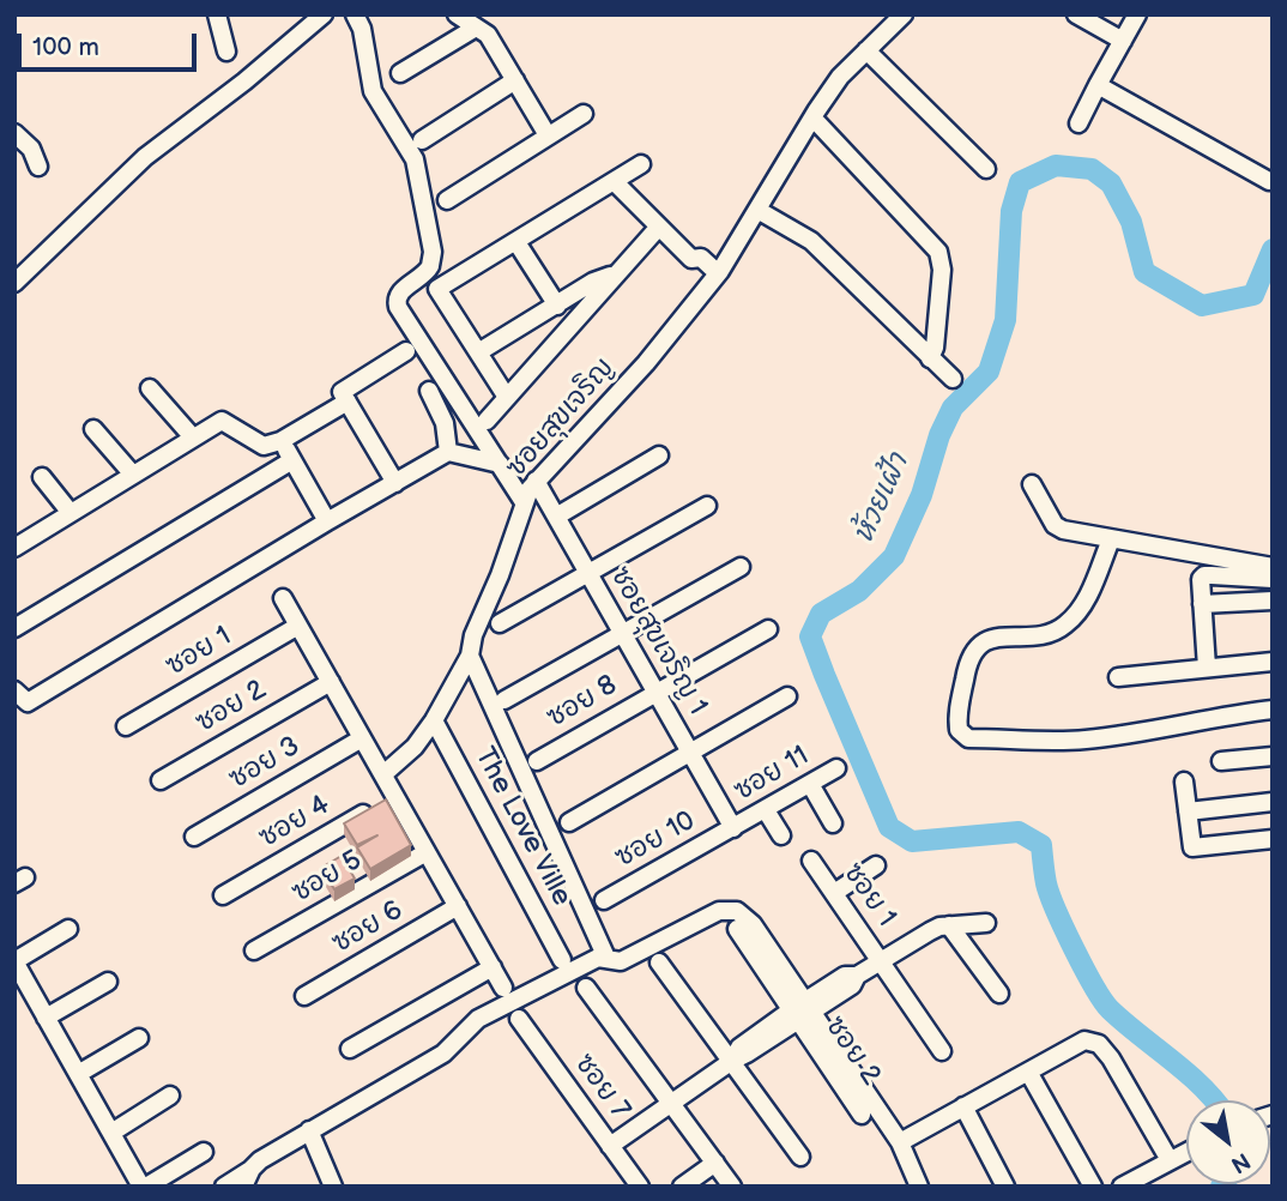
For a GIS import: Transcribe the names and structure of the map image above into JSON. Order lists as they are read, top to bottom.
{
  "streets": {
    "street": [
      "ซอยสุขเจริญ",
      "ซอยสุขเจริญ 1",
      "ซอย 1",
      "ซอย 8",
      "ซอย 2",
      "ซอย 3",
      "ซอย 11",
      "ซอย 4",
      "The Love Ville",
      "ซอย 10",
      "ซอย 5",
      "ซอย 6",
      "ซอย 7"
    ]
  },
  "crossings": [
    ["ซอยสุขเจริญ", "ซอยสุขเจริญ 1"],
    ["ซอยสุขเจริญ", "The Love Ville"],
    ["ซอยสุขเจริญ 1", "ซอย 8"],
    ["ซอยสุขเจริญ 1", "ซอย 11"],
    ["ซอยสุขเจริญ 1", "ซอย 10"],
    ["ซอย 11", "ซอย 10"]
  ],
  "water": ["ห้วยเฝ้า"],
  "scale_bar": "100 m",
  "north": "bottom right"
}
